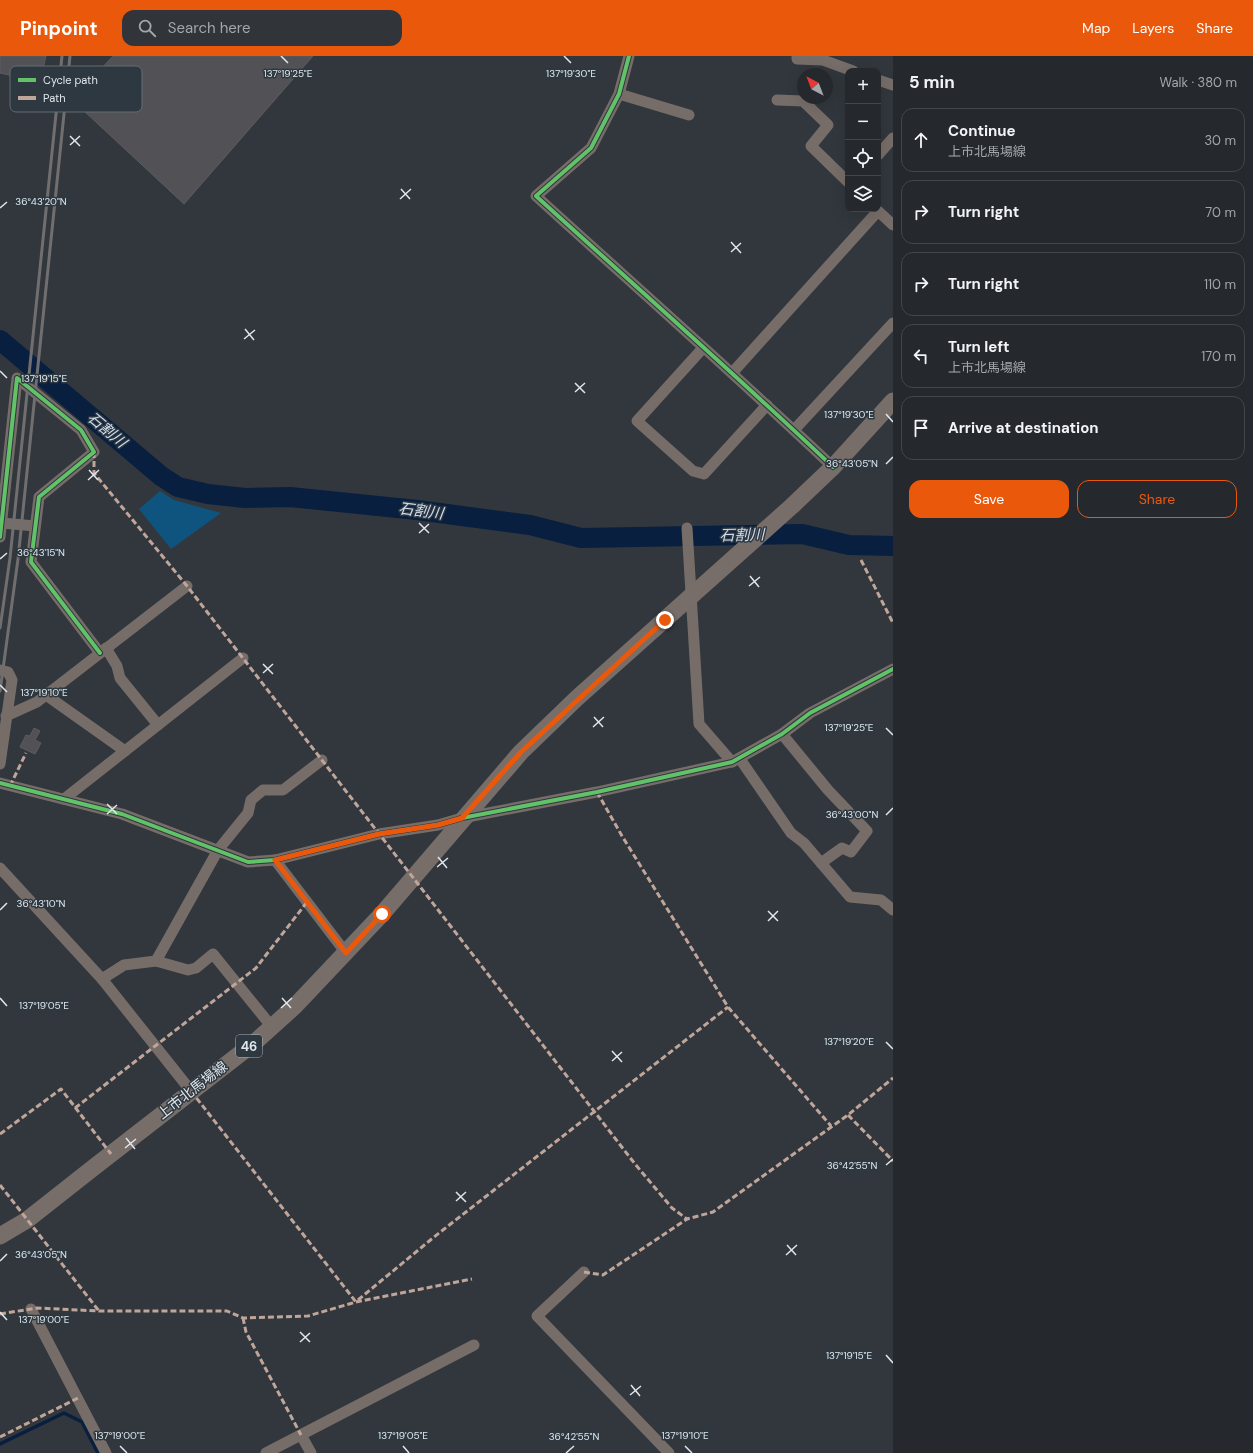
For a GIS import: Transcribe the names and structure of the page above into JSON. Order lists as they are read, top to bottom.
{
  "streets": {
    "main road": ["46", "上市北馬場線"]
  },
  "water": ["石割川"],
  "legend": ["Cycle path", "Path"],
  "north": "top left",
  "page": {
    "header": "Pinpoint",
    "search": "Search here",
    "nav": ["Map", "Layers", "Share"],
    "heading": ["5 min", "Walk · 380 m"],
    "map_buttons": ["+", "−"],
    "list": [
      ["Continue", "上市北馬場線", "30 m"],
      ["Turn right", "70 m"],
      ["Turn right", "110 m"],
      ["Turn left", "上市北馬場線", "170 m"],
      "Arrive at destination"
    ],
    "buttons": ["Save", "Share"]
  },
  "coordinates": [
    "137°19'25\"E",
    "137°19'30\"E",
    "36°43'20\"N",
    "137°19'15\"E",
    "36°43'05\"N",
    "36°43'15\"N",
    "137°19'10\"E",
    "36°43'00\"N",
    "36°43'10\"N",
    "137°19'05\"E",
    "137°19'20\"E",
    "36°42'55\"N",
    "137°19'00\"E"
  ]
}
